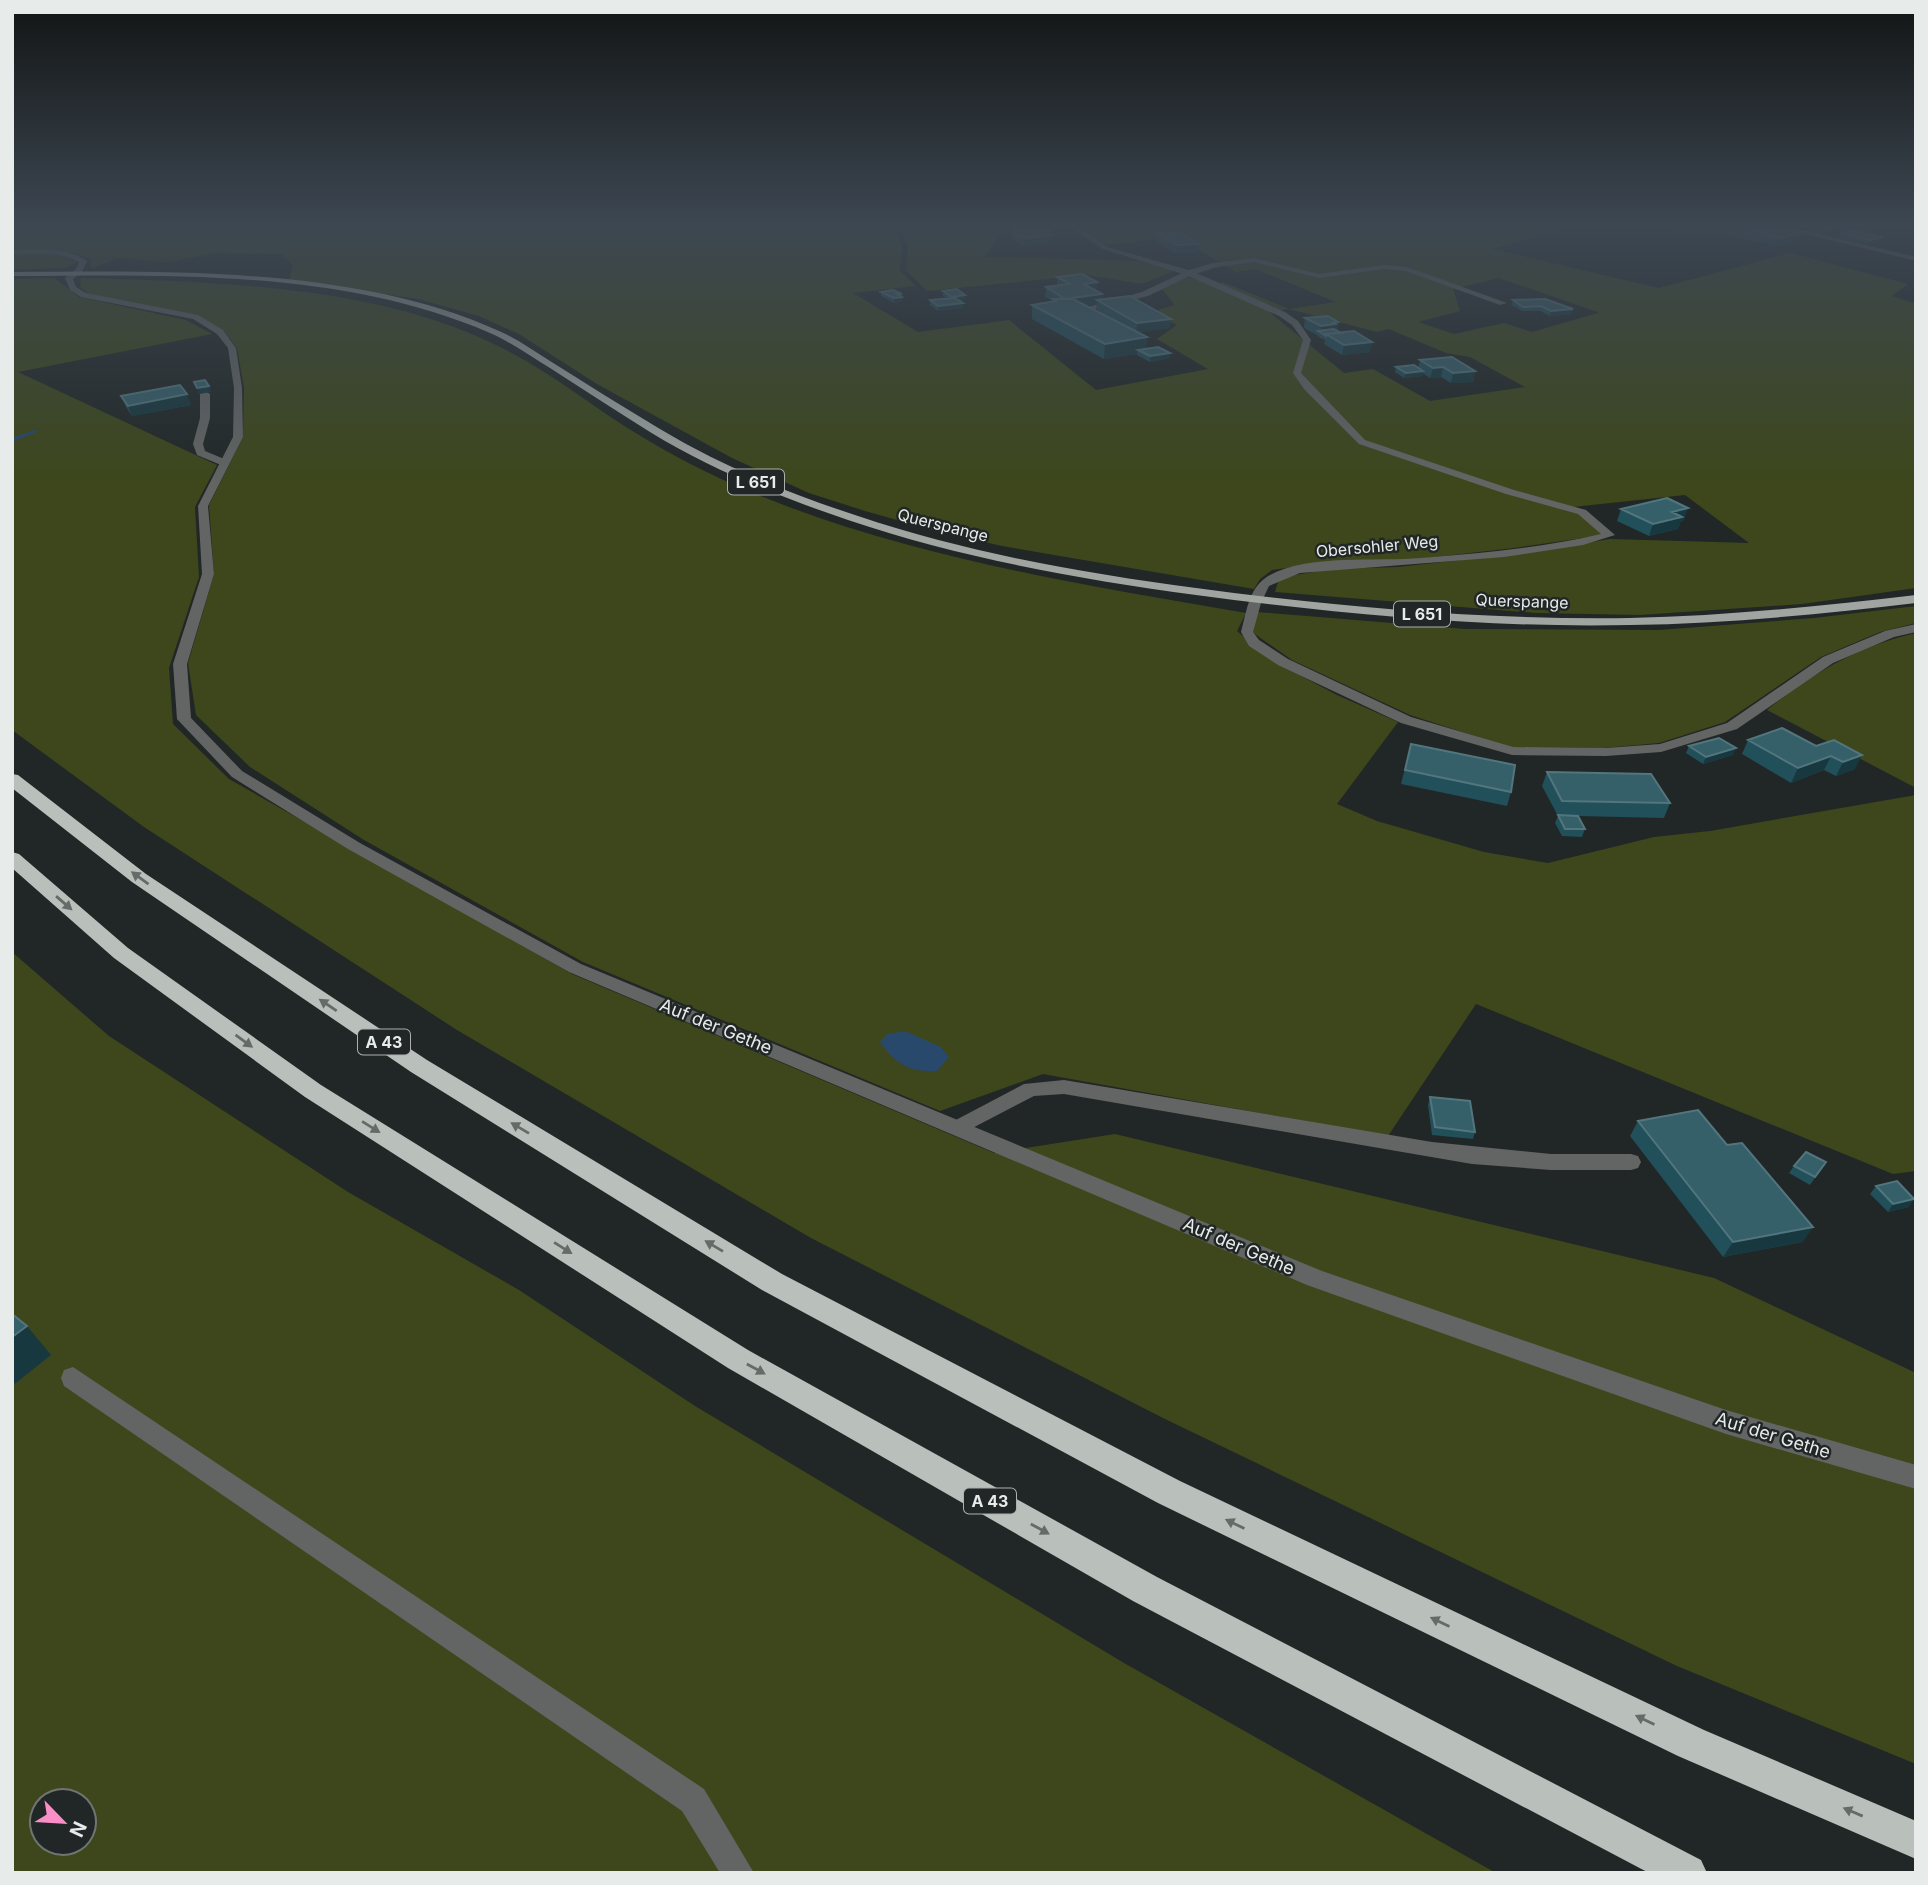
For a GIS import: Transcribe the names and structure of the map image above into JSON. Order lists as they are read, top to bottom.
{
  "streets": {
    "highway": ["A 43"],
    "main road": ["L 651", "Querspange"],
    "street": ["Obersohler Weg", "Auf der Gethe"]
  },
  "crossings": [
    ["Querspange", "Obersohler Weg"]
  ],
  "north": "bottom right"
}
